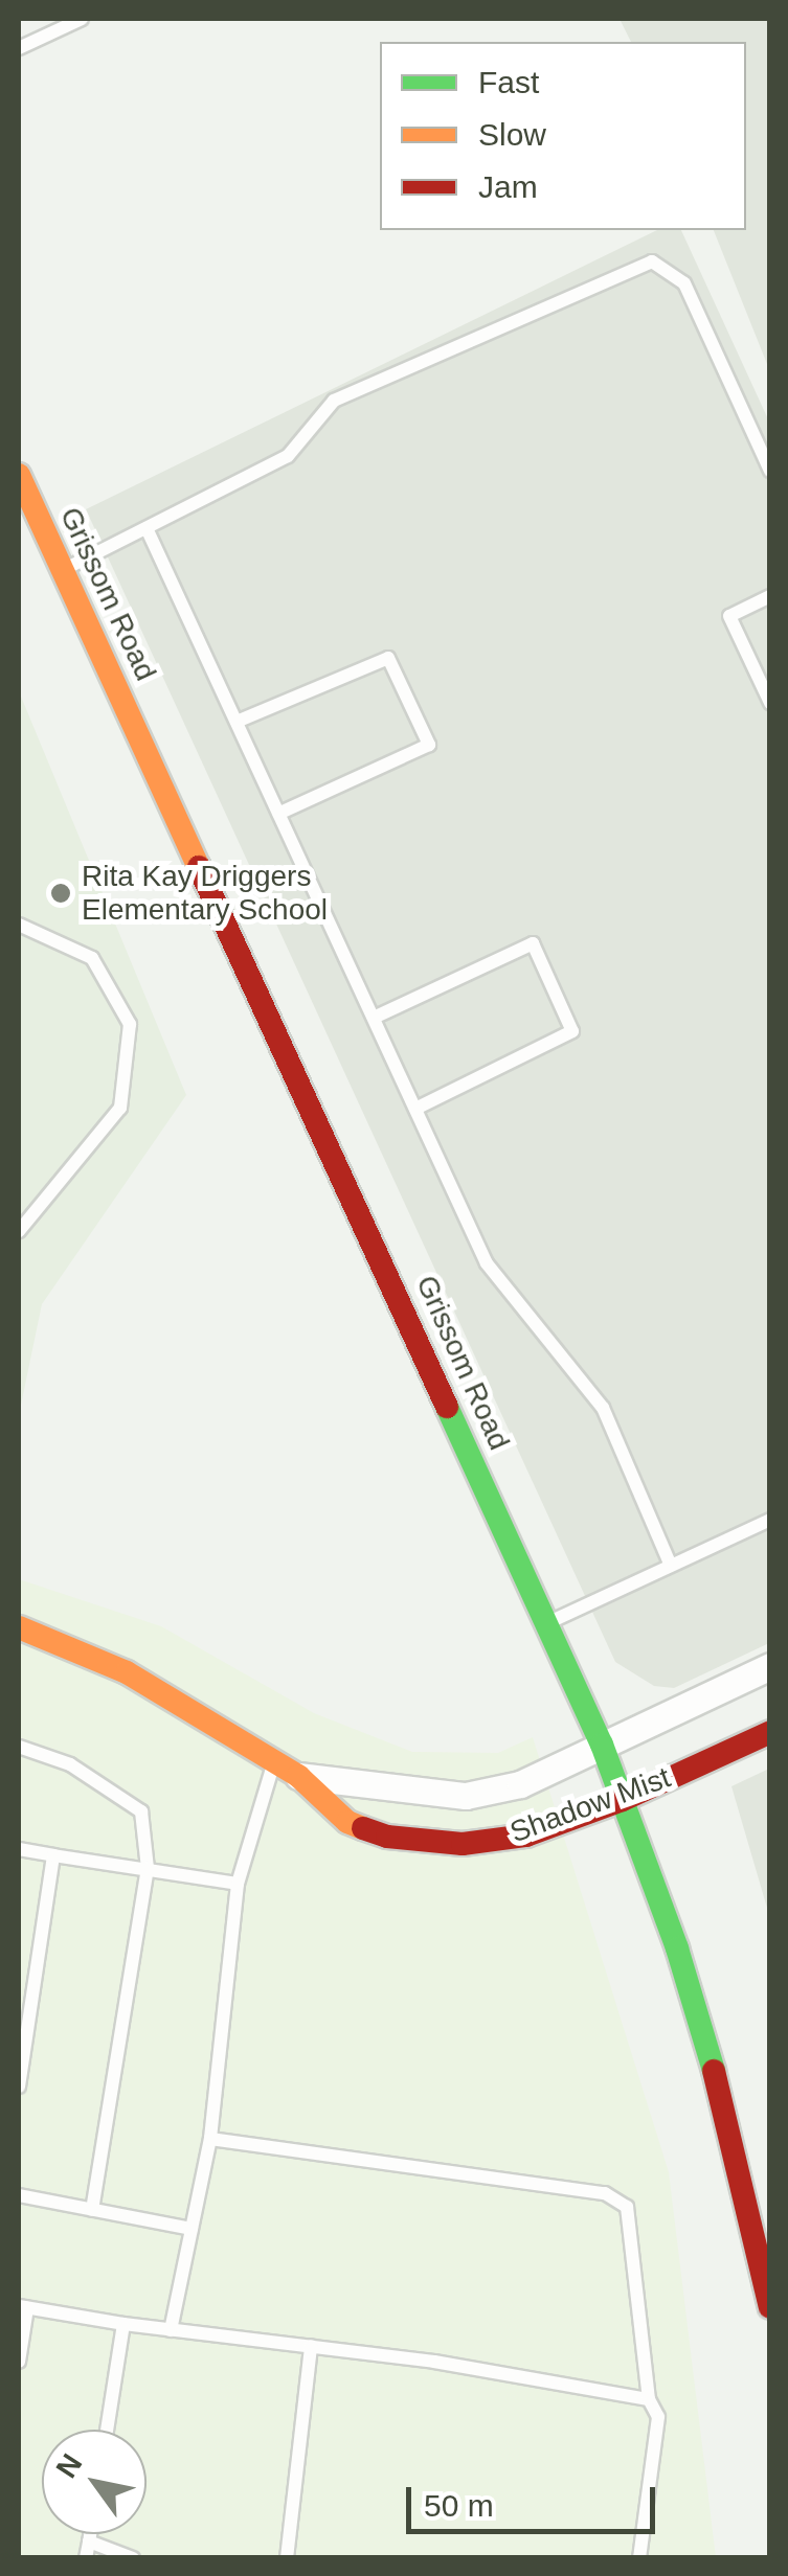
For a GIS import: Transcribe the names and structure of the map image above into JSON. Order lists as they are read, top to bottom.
{
  "streets": {
    "main road": ["Grissom Road", "Shadow Mist"]
  },
  "crossings": [
    ["Grissom Road", "Shadow Mist"]
  ],
  "places": ["Rita Kay Driggers Elementary School"],
  "legend": ["Fast", "Slow", "Jam"],
  "scale_bar": "50 m",
  "north": "top left"
}
